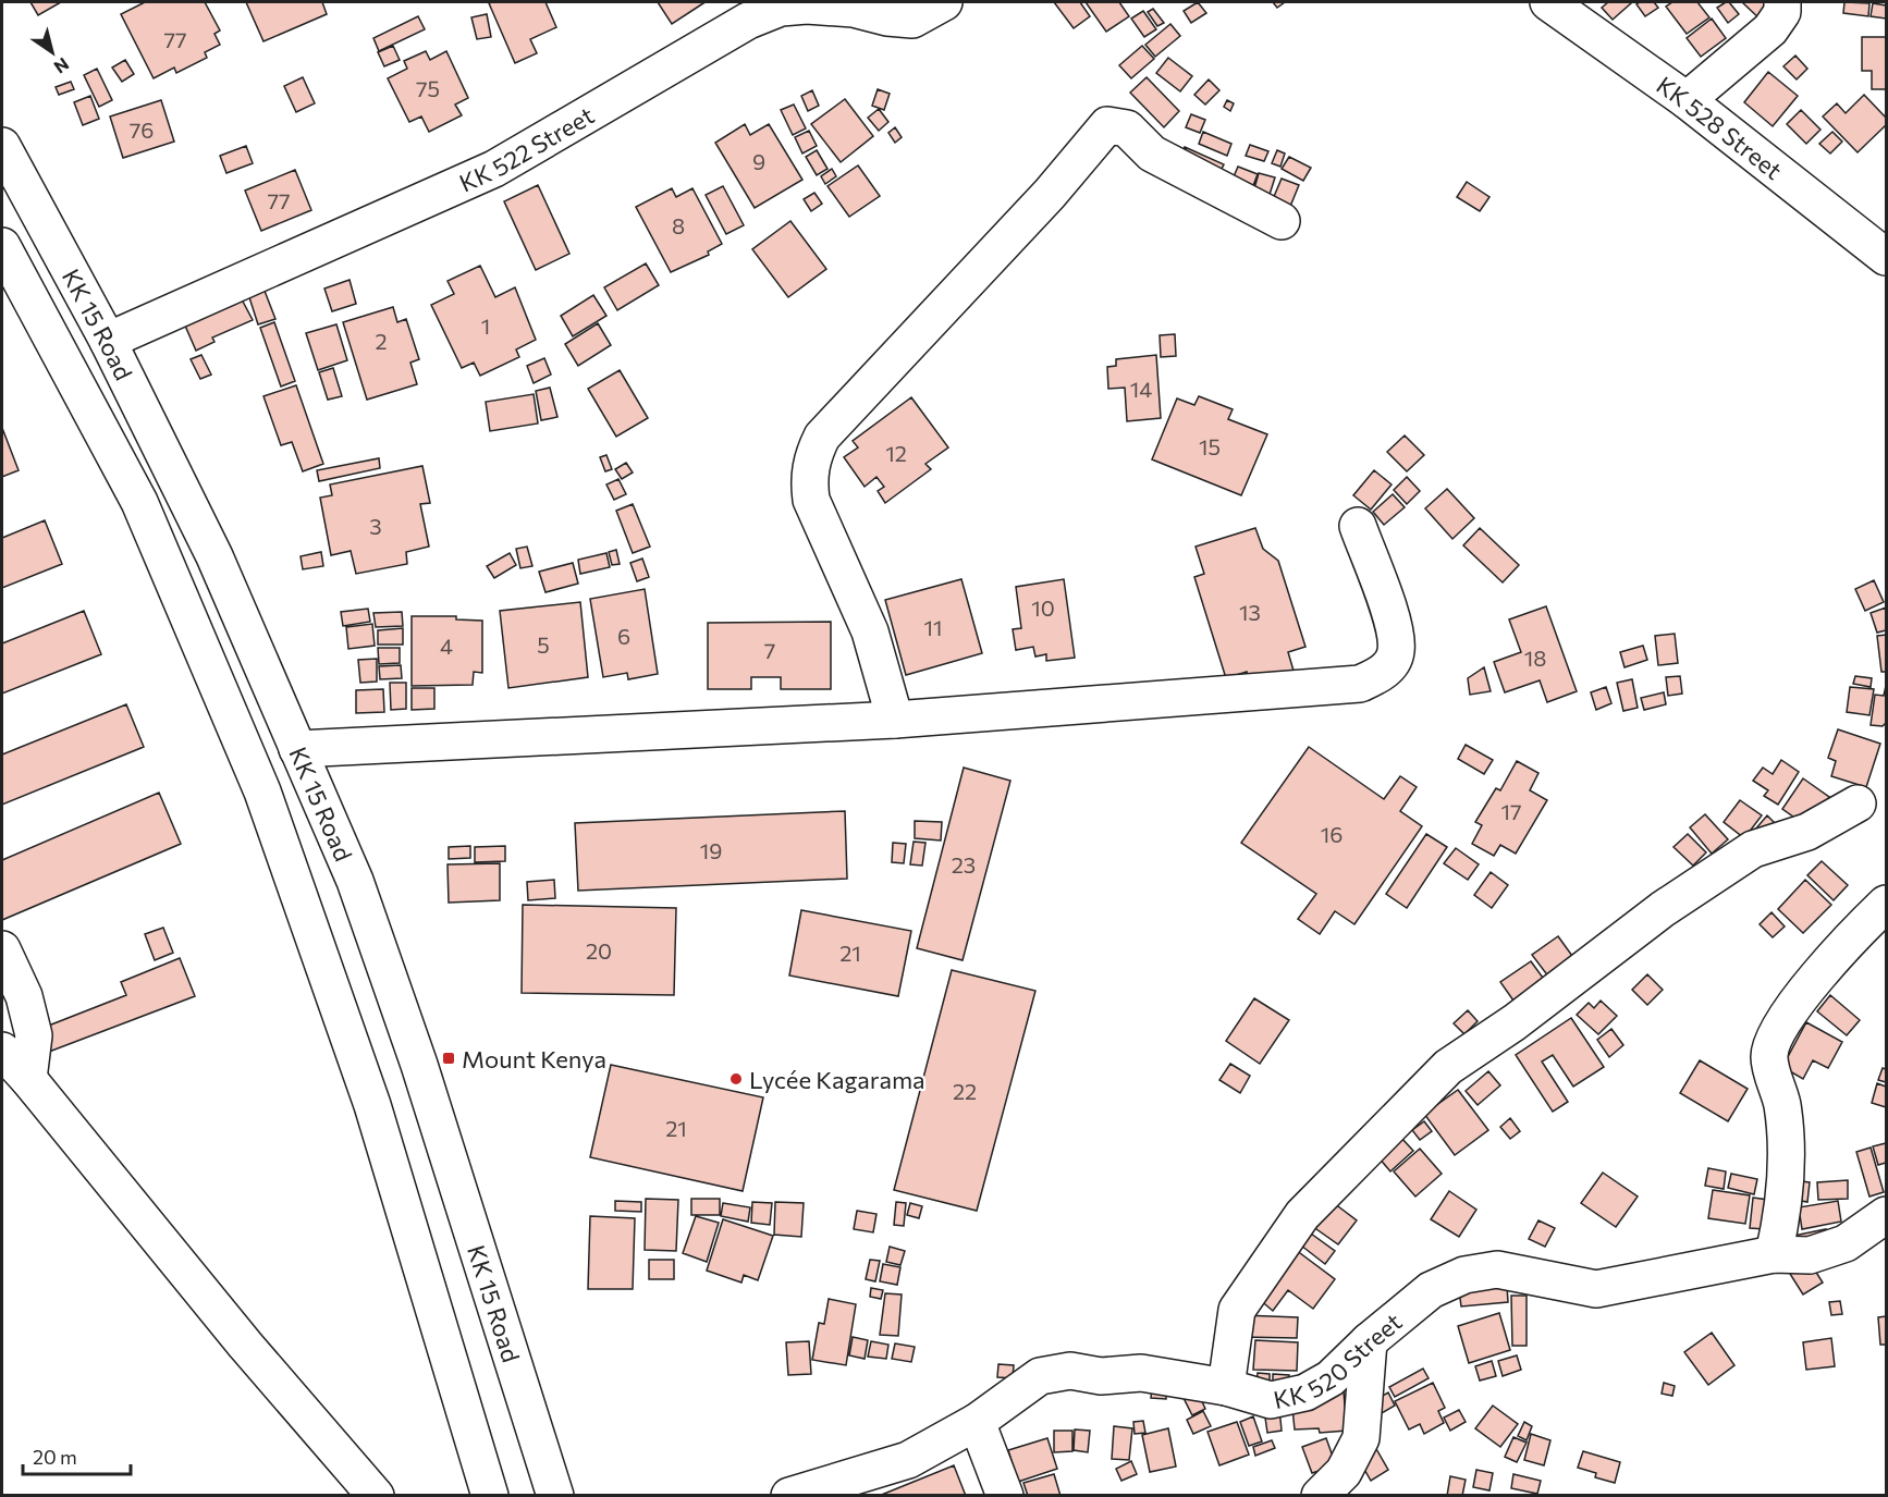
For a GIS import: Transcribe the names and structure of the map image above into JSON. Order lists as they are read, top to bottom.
{
  "streets": {
    "main road": [
      "KK 528 Street",
      "KK 522 Street",
      "KK 15 Road",
      "KK 520 Street"
    ]
  },
  "crossings": [
    ["KK 522 Street", "KK 15 Road"]
  ],
  "places": {
    "transit": ["Mount Kenya"],
    "other": ["Lycée Kagarama"]
  },
  "house_numbers": [
    "77",
    "75",
    "76",
    "9",
    "77",
    "8",
    "1",
    "2",
    "14",
    "15",
    "12",
    "3",
    "10",
    "13",
    "11",
    "6",
    "5",
    "4",
    "7",
    "18",
    "17",
    "16",
    "19",
    "23",
    "20",
    "21",
    "22",
    "21"
  ],
  "scale_bar": "20 m",
  "north": "bottom right"
}
